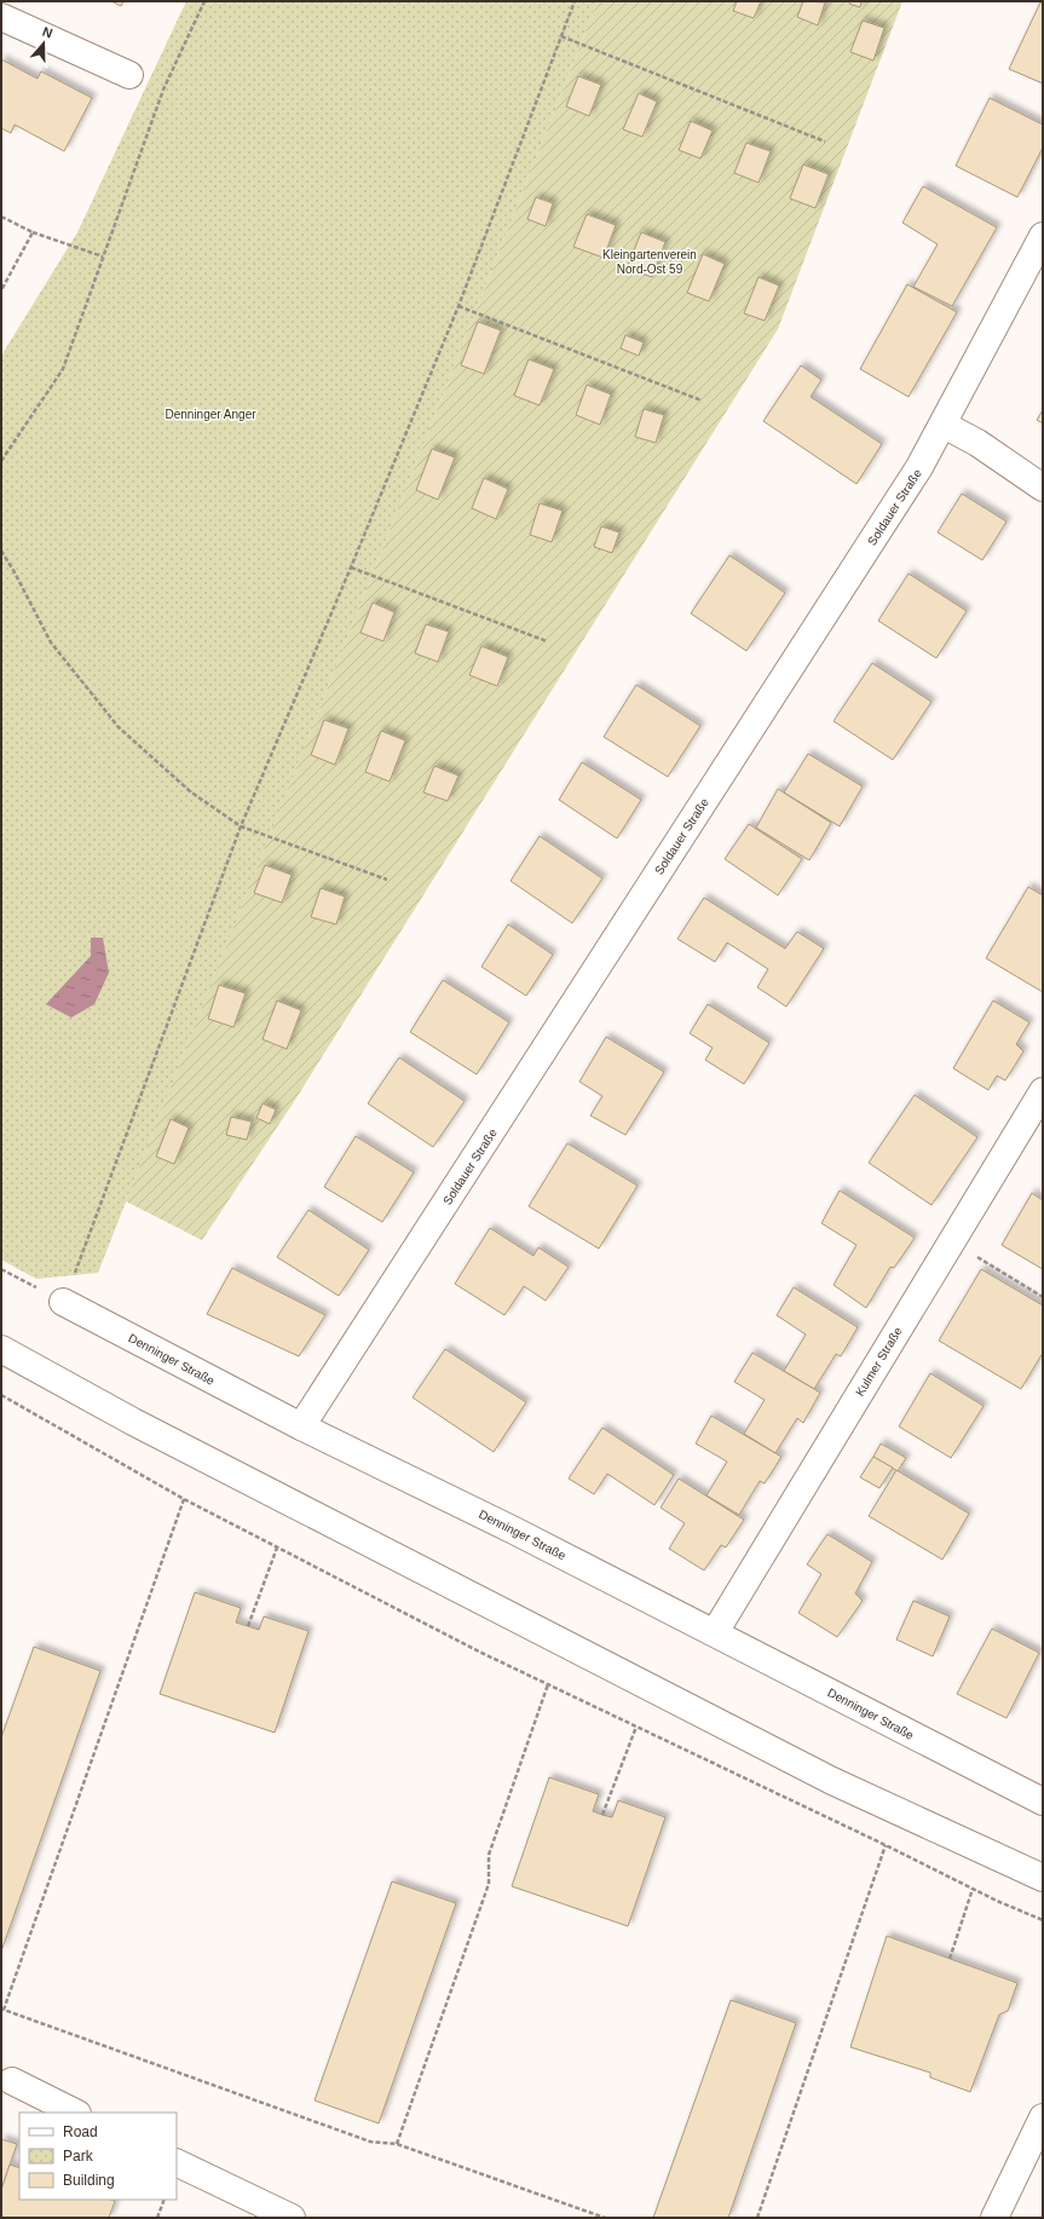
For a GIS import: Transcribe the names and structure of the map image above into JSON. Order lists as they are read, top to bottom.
{
  "streets": {
    "street": ["Soldauer Straße", "Denninger Straße", "Kulmer Straße"]
  },
  "crossings": [
    ["Soldauer Straße", "Denninger Straße"],
    ["Denninger Straße", "Kulmer Straße"]
  ],
  "parks": ["Kleingartenverein Nord-Ost 59", "Denninger Anger"],
  "legend": ["Road", "Park", "Building"],
  "north": "top"
}
